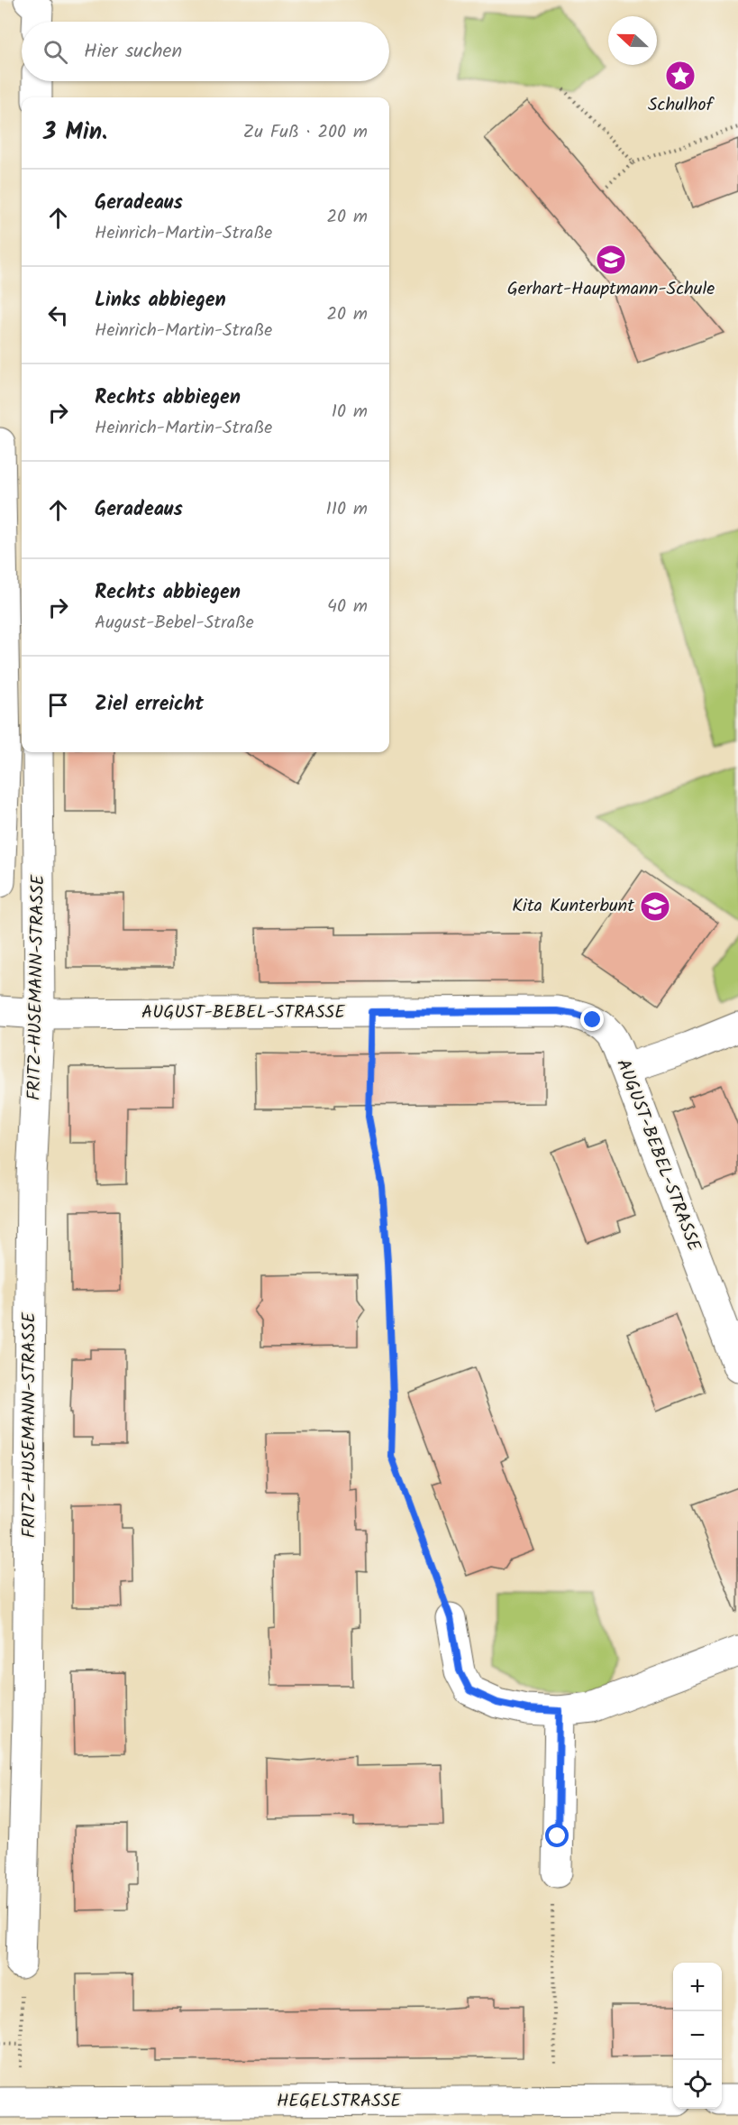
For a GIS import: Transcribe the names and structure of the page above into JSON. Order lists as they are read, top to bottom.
{
  "streets": {
    "street": ["FRITZ-HUSEMANN-STRASSE", "AUGUST-BEBEL-STRASSE", "HEGELSTRASSE"]
  },
  "crossings": [
    ["FRITZ-HUSEMANN-STRASSE", "AUGUST-BEBEL-STRASSE"]
  ],
  "places": {
    "place": ["Schulhof"],
    "school or university": ["Gerhart-Hauptmann-Schule", "Kita Kunterbunt"]
  },
  "north": "left",
  "page": {
    "search": "Hier suchen",
    "heading": ["3 Min.", "Zu Fuß · 200 m"],
    "list": [
      ["Geradeaus", "Heinrich-Martin-Straße", "20 m"],
      ["Links abbiegen", "Heinrich-Martin-Straße", "20 m"],
      ["Rechts abbiegen", "Heinrich-Martin-Straße", "10 m"],
      ["Geradeaus", "110 m"],
      ["Rechts abbiegen", "August-Bebel-Straße", "40 m"],
      "Ziel erreicht"
    ],
    "map_buttons": ["+", "−"]
  }
}
